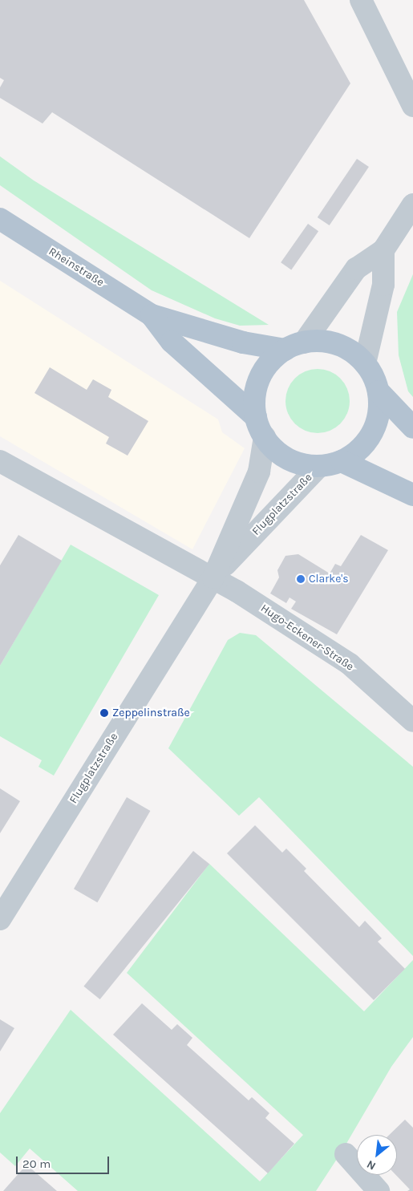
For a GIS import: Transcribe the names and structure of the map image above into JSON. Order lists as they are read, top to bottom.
{
  "streets": {
    "main road": ["Rheinstraße"],
    "street": ["Flugplatzstraße", "Hugo-Eckener-Straße"]
  },
  "crossings": [
    ["Rheinstraße", "Flugplatzstraße"],
    ["Flugplatzstraße", "Hugo-Eckener-Straße"]
  ],
  "places": ["Clarke's", "Zeppelinstraße"],
  "scale_bar": "20 m",
  "north": "bottom left"
}
